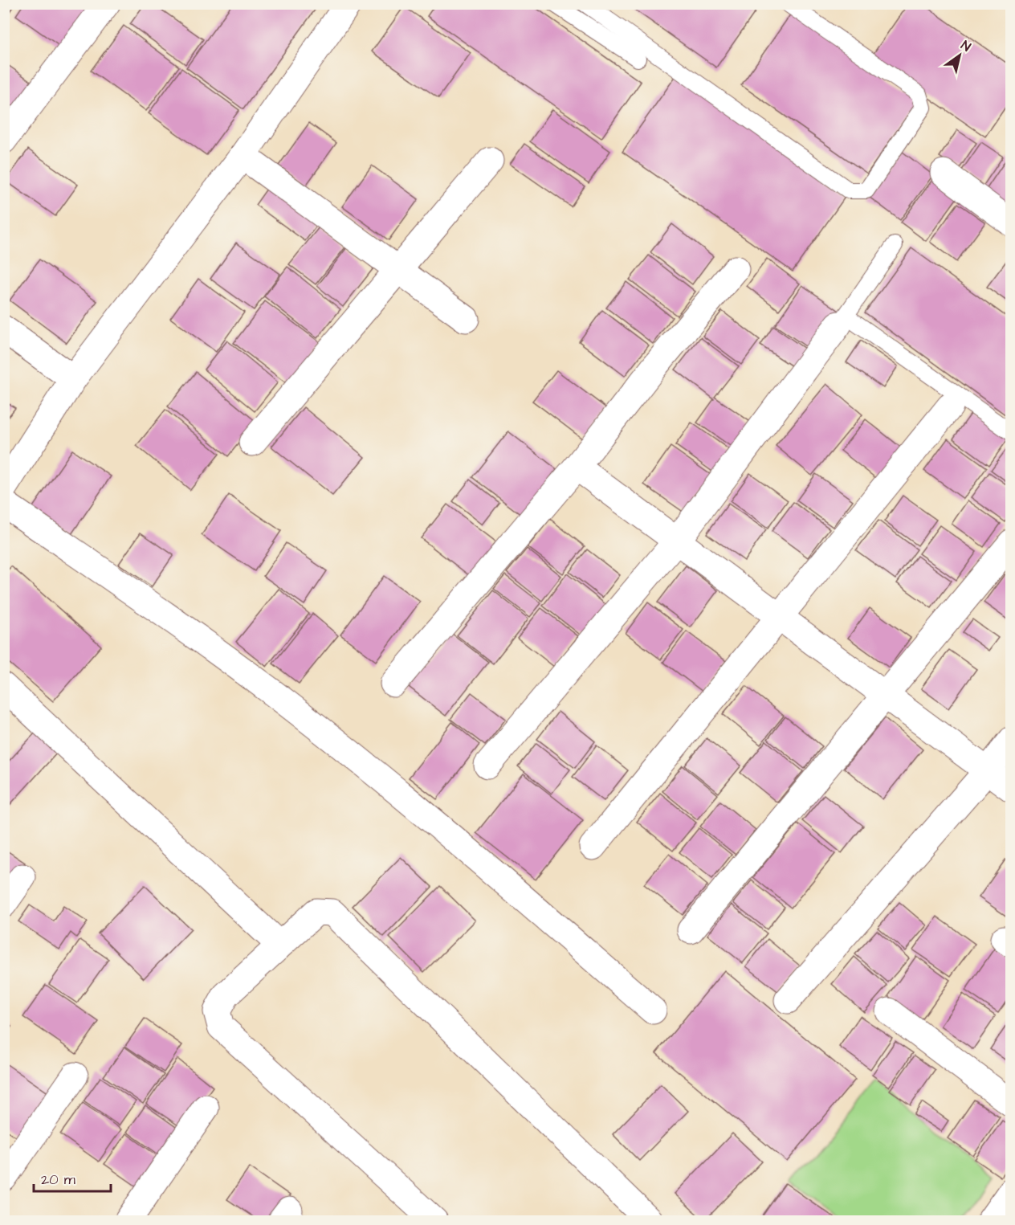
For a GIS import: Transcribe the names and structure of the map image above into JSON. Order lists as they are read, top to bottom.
{
  "scale_bar": "20 m",
  "north": "top right"
}
